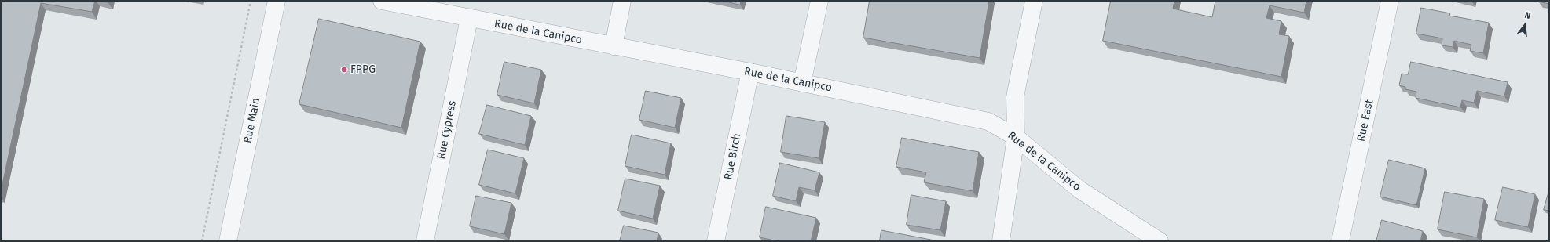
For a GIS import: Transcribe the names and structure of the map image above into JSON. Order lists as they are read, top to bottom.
{
  "streets": {
    "street": [
      "Rue de la Canipco",
      "Rue Main",
      "Rue East",
      "Rue Cypress",
      "Rue Birch"
    ]
  },
  "crossings": [
    ["Rue de la Canipco", "Rue Cypress"],
    ["Rue de la Canipco", "Rue Birch"]
  ],
  "places": ["FPPG"],
  "north": "top"
}
